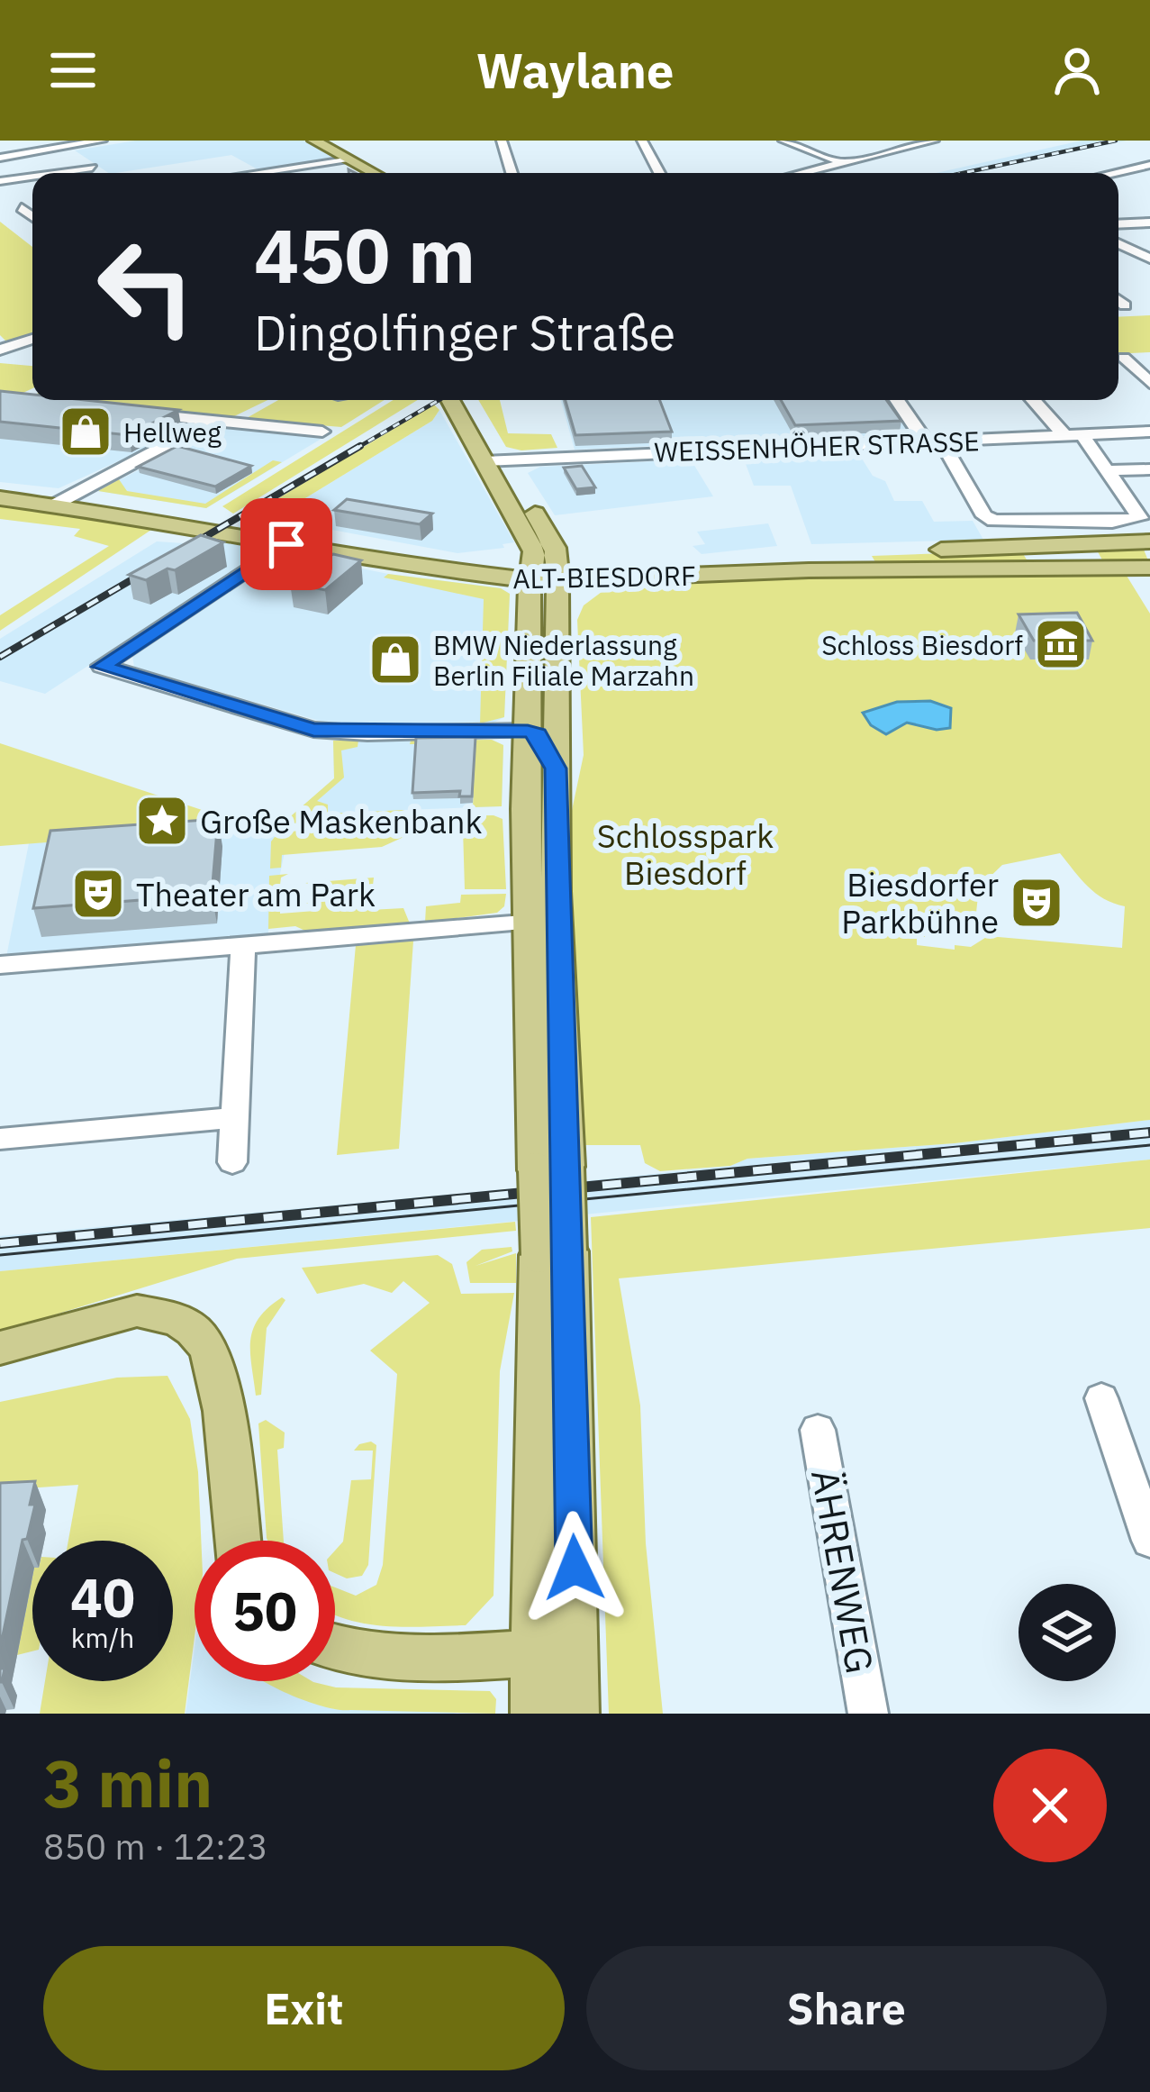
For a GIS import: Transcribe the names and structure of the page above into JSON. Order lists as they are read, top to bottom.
{
  "streets": {
    "main road": ["ALT-BIESDORF"],
    "street": ["WEISSENHÖHER STRASSE", "ÄHRENWEG"]
  },
  "parks": ["Schlosspark Biesdorf"],
  "places": {
    "shop": ["Hellweg", "BMW Niederlassung Berlin Filiale Marzahn"],
    "museum": ["Schloss Biesdorf"],
    "place": ["Große Maskenbank"],
    "theatre": ["Theater am Park", "Biesdorfer Parkbühne"]
  },
  "page": {
    "header": "Waylane",
    "turn": ["450 m", "Dingolfinger Straße"],
    "speed": "40 km/h",
    "limit": "50",
    "heading": ["3 min", "850 m · 12:23"],
    "buttons": ["Exit", "Share"]
  }
}
